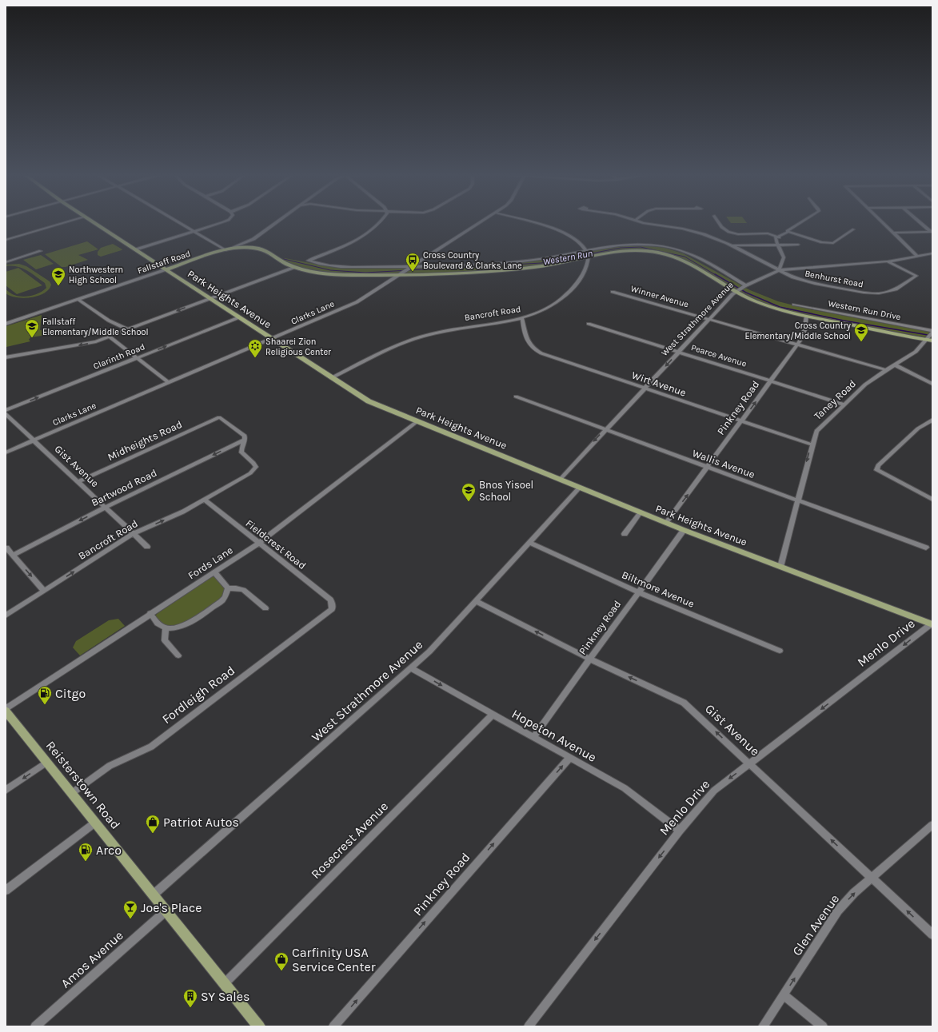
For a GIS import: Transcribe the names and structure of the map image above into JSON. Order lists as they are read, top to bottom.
{
  "streets": {
    "main road": ["Fallstaff Road", "Park Heights Avenue", "Reisterstown Road"],
    "street": [
      "Benhurst Road",
      "Winner Avenue",
      "Western Run Drive",
      "Clarks Lane",
      "Bancroft Road",
      "West Strathmore Avenue",
      "Pearce Avenue",
      "Clarinth Road",
      "Wirt Avenue",
      "Taney Road",
      "Pinkney Road",
      "Midheights Road",
      "Wallis Avenue",
      "Gist Avenue",
      "Bartwood Road",
      "Fieldcrest Road",
      "Fords Lane",
      "Biltmore Avenue",
      "Menlo Drive",
      "Fordleigh Road",
      "Hopeton Avenue",
      "Rosecrest Avenue",
      "Glen Avenue",
      "Amos Avenue"
    ]
  },
  "crossings": [
    ["Fallstaff Road", "Park Heights Avenue"],
    ["Benhurst Road", "West Strathmore Avenue"],
    ["Winner Avenue", "West Strathmore Avenue"],
    ["Winner Avenue", "Taney Road"],
    ["Winner Avenue", "Pinkney Road"],
    ["Park Heights Avenue", "Clarks Lane"],
    ["Park Heights Avenue", "Bancroft Road"],
    ["Park Heights Avenue", "West Strathmore Avenue"],
    ["Park Heights Avenue", "Clarinth Road"],
    ["Park Heights Avenue", "Taney Road"],
    ["Park Heights Avenue", "Pinkney Road"],
    ["Park Heights Avenue", "Fords Lane"],
    ["Park Heights Avenue", "Menlo Drive"],
    ["Western Run Drive", "Taney Road"],
    ["Clarks Lane", "Gist Avenue"],
    ["Bancroft Road", "Wirt Avenue"],
    ["Bancroft Road", "Midheights Road"],
    ["Bancroft Road", "Gist Avenue"],
    ["Bancroft Road", "Bartwood Road"],
    ["Bancroft Road", "Fieldcrest Road"],
    ["West Strathmore Avenue", "Pearce Avenue"],
    ["West Strathmore Avenue", "Wirt Avenue"],
    ["West Strathmore Avenue", "Wallis Avenue"],
    ["West Strathmore Avenue", "Gist Avenue"],
    ["West Strathmore Avenue", "Biltmore Avenue"],
    ["West Strathmore Avenue", "Hopeton Avenue"],
    ["West Strathmore Avenue", "Reisterstown Road"],
    ["Pearce Avenue", "Taney Road"],
    ["Pearce Avenue", "Pinkney Road"],
    ["Wirt Avenue", "Taney Road"],
    ["Wirt Avenue", "Pinkney Road"],
    ["Taney Road", "Wallis Avenue"],
    ["Pinkney Road", "Wallis Avenue"],
    ["Pinkney Road", "Gist Avenue"],
    ["Pinkney Road", "Biltmore Avenue"],
    ["Pinkney Road", "Hopeton Avenue"],
    ["Midheights Road", "Gist Avenue"],
    ["Midheights Road", "Bartwood Road"],
    ["Gist Avenue", "Bartwood Road"],
    ["Gist Avenue", "Menlo Drive"],
    ["Gist Avenue", "Glen Avenue"],
    ["Fieldcrest Road", "Fords Lane"],
    ["Fieldcrest Road", "Fordleigh Road"],
    ["Fords Lane", "Reisterstown Road"],
    ["Menlo Drive", "Hopeton Avenue"],
    ["Fordleigh Road", "Reisterstown Road"],
    ["Hopeton Avenue", "Rosecrest Avenue"],
    ["Reisterstown Road", "Rosecrest Avenue"],
    ["Reisterstown Road", "Amos Avenue"]
  ],
  "one_way": [
    "Pinkney Road",
    "Gist Avenue",
    "Bartwood Road",
    "Menlo Drive",
    "Glen Avenue"
  ],
  "water": ["Western Run"],
  "places": {
    "bus stop": ["Cross Country Boulevard & Clarks Lane"],
    "school or university": [
      "Northwestern High School",
      "Fallstaff Elementary/Middle School",
      "Cross Country Elementary/Middle School",
      "Bnos Yisoel School"
    ],
    "synagogue": ["Shaarei Zion Religious Center"],
    "fuel station": ["Citgo", "Arco"],
    "shop": ["Patriot Autos", "Carfinity USA Service Center"],
    "bar": ["Joe's Place"],
    "building": ["SY Sales"]
  }
}
